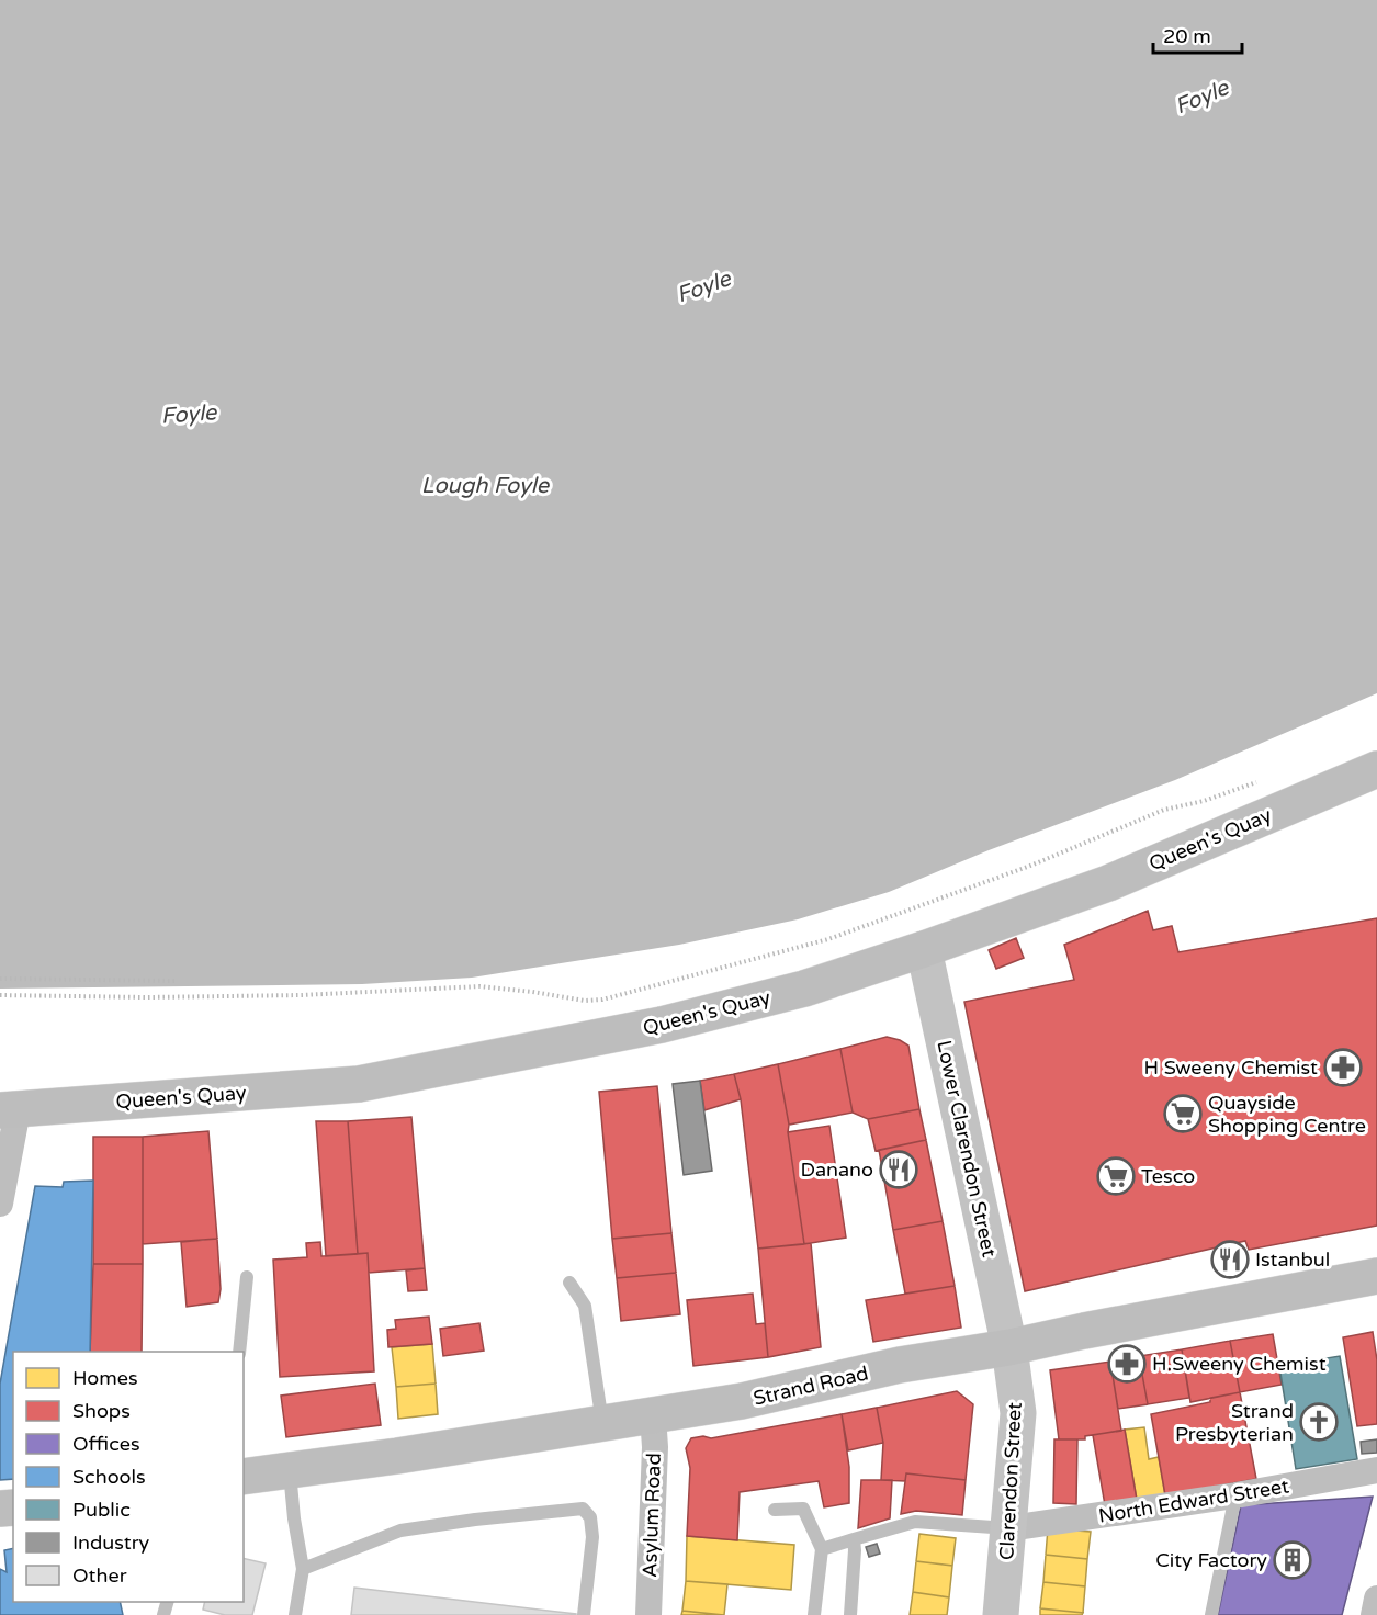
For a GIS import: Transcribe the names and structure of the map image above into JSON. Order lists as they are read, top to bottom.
{
  "streets": {
    "main road": [
      "Queen's Quay",
      "Lower Clarendon Street",
      "Strand Road",
      "Clarendon Street"
    ],
    "street": ["North Edward Street", "Asylum Road"]
  },
  "crossings": [
    ["Queen's Quay", "Lower Clarendon Street"],
    ["Lower Clarendon Street", "Strand Road"],
    ["Lower Clarendon Street", "Clarendon Street"],
    ["Strand Road", "Clarendon Street"],
    ["Strand Road", "Asylum Road"],
    ["Clarendon Street", "North Edward Street"]
  ],
  "water": ["Foyle", "Lough Foyle"],
  "places": {
    "pharmacy": ["H Sweeny Chemist", "H.Sweeny Chemist"],
    "supermarket": ["Quayside Shopping Centre", "Tesco"],
    "restaurant": ["Danano", "Istanbul"],
    "church": ["Strand Presbyterian"],
    "building": ["City Factory"]
  },
  "legend": [
    "Homes",
    "Shops",
    "Offices",
    "Schools",
    "Public",
    "Industry",
    "Other"
  ],
  "scale_bar": "20 m"
}
